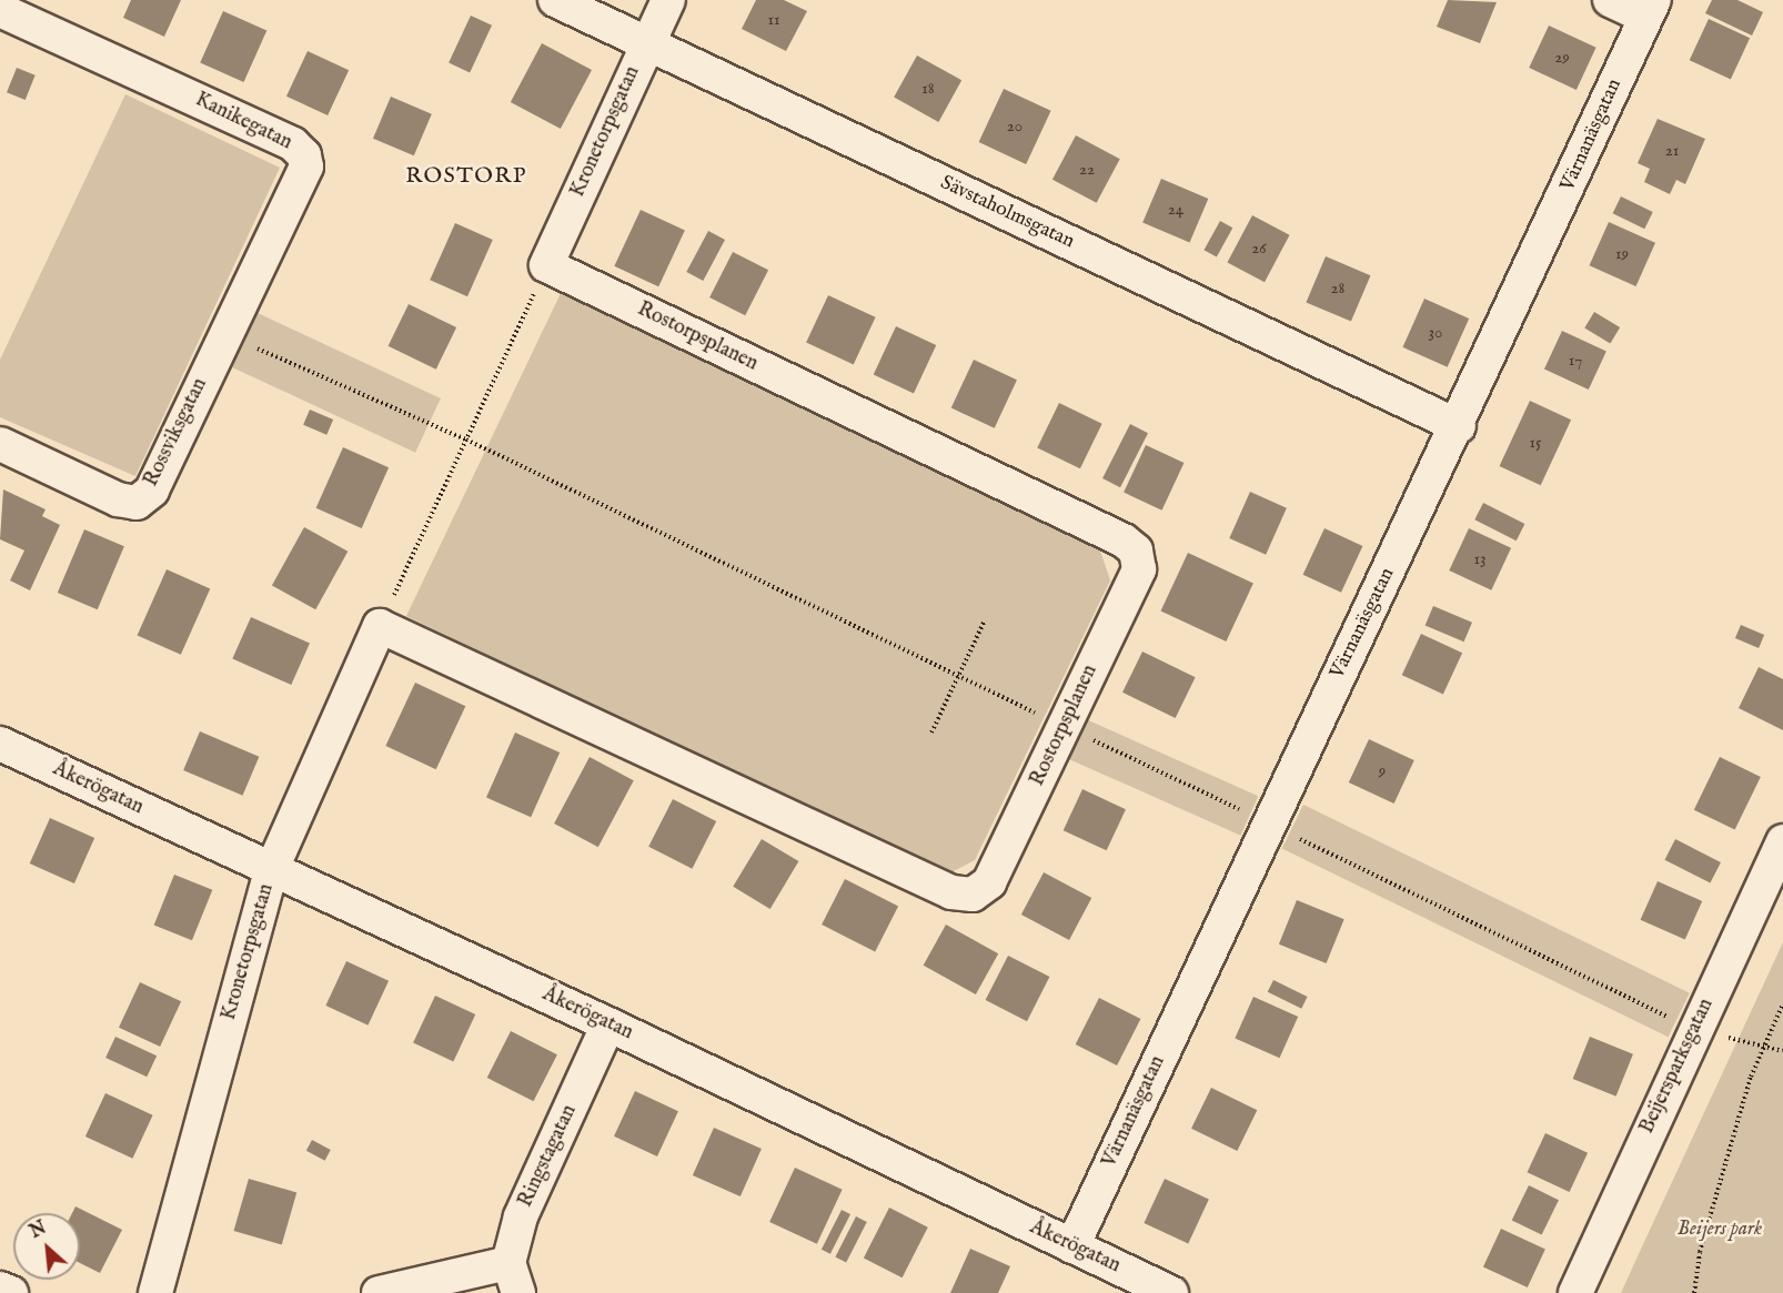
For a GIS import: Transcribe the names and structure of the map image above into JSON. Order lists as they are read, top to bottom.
{
  "streets": {
    "street": [
      "Kanikegatan",
      "Kronetorpsgatan",
      "Värnanäsgatan",
      "Sävstaholmsgatan",
      "Rostorpsplanen",
      "Rossviksgatan",
      "Åkerögatan",
      "Beijersparksgatan",
      "Ringstagatan"
    ]
  },
  "crossings": [
    ["Kanikegatan", "Rossviksgatan"],
    ["Kronetorpsgatan", "Sävstaholmsgatan"],
    ["Kronetorpsgatan", "Rostorpsplanen"],
    ["Kronetorpsgatan", "Åkerögatan"],
    ["Värnanäsgatan", "Sävstaholmsgatan"],
    ["Värnanäsgatan", "Åkerögatan"],
    ["Åkerögatan", "Ringstagatan"]
  ],
  "districts": ["ROSTORP"],
  "parks": ["Beijers park"],
  "house_numbers": [
    "11",
    "29",
    "18",
    "20",
    "21",
    "22",
    "24",
    "26",
    "19",
    "28",
    "30",
    "17",
    "15",
    "13",
    "9"
  ],
  "north": "top left"
}
